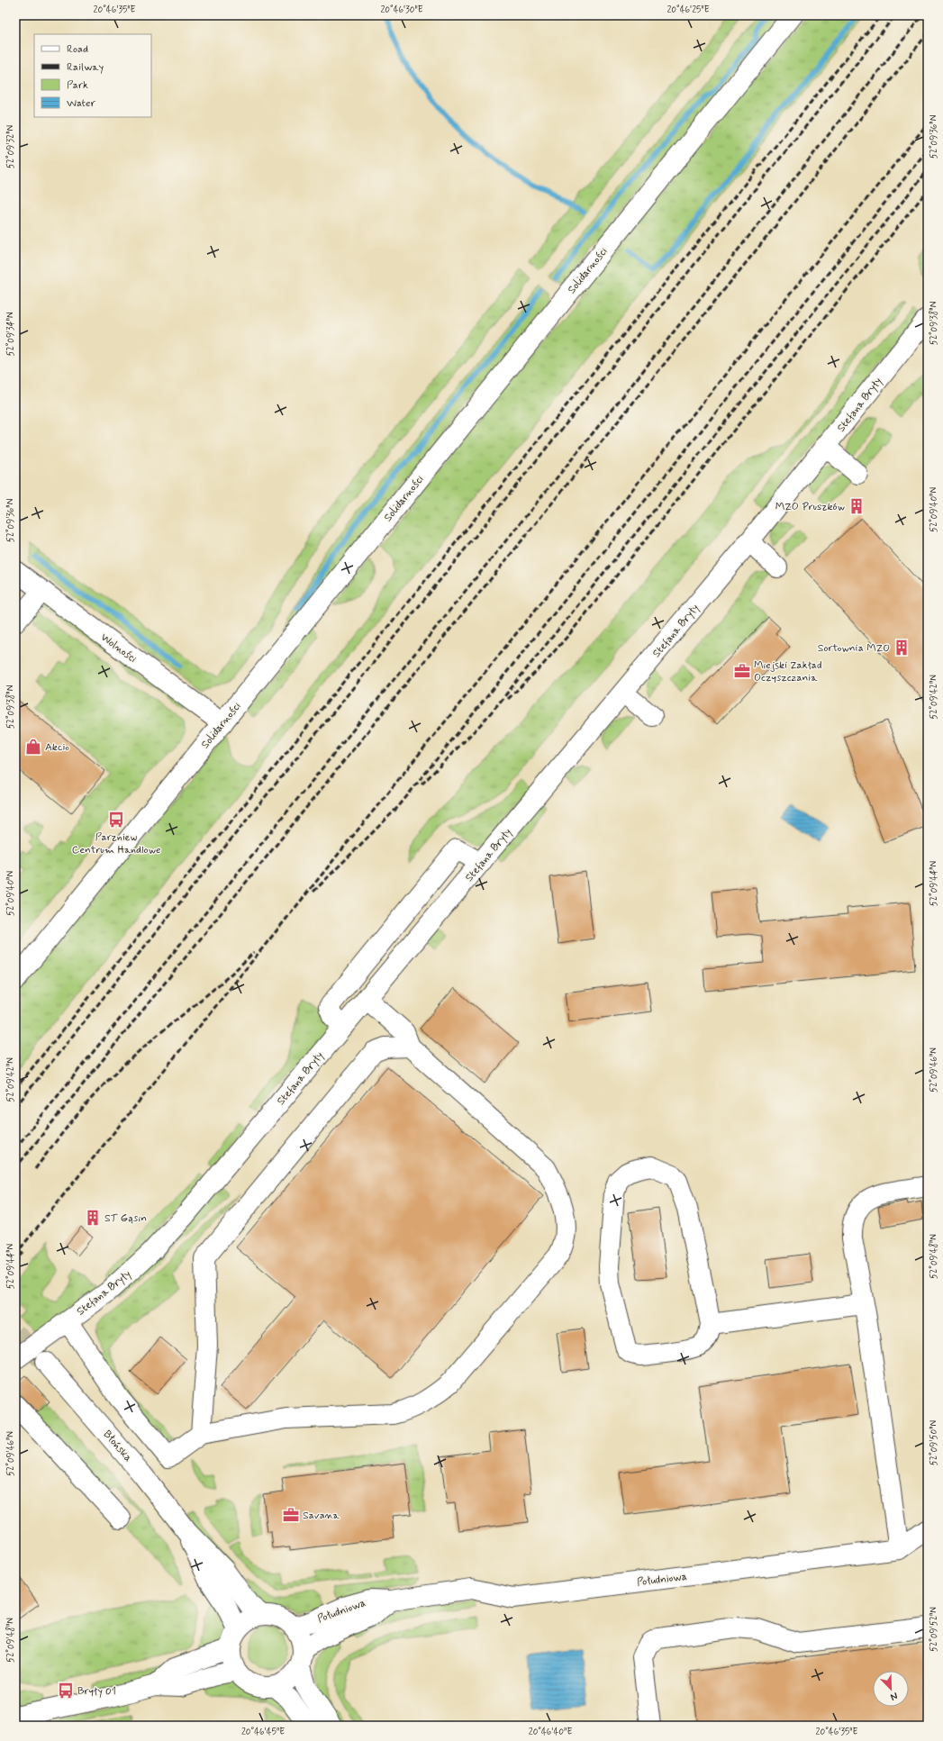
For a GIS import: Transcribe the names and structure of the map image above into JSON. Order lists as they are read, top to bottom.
{
  "streets": {
    "street": [
      "Solidarności",
      "Stefana Bryły",
      "Wolności",
      "Błońska",
      "Południowa"
    ]
  },
  "crossings": [
    ["Solidarności", "Wolności"],
    ["Błońska", "Południowa"]
  ],
  "places": {
    "building": ["MZO Pruszków", "Sortownia MZO", "ST Gąsin"],
    "office": ["Miejski Zakład Oczyszczania", "Savana"],
    "shop": ["Akcio"],
    "bus stop": ["Parzniew Centrum Handlowe", "Bryły 01"]
  },
  "legend": [
    "Road",
    "Railway",
    "Park",
    "Water"
  ],
  "north": "bottom right",
  "coordinates": [
    "20°46'35\"E",
    "20°46'30\"E",
    "20°46'25\"E",
    "52°09'36\"N",
    "52°09'32\"N",
    "52°09'38\"N",
    "52°09'34\"N",
    "52°09'40\"N",
    "52°09'42\"N",
    "52°09'44\"N",
    "52°09'46\"N",
    "52°09'48\"N",
    "52°09'50\"N",
    "52°09'52\"N",
    "20°46'45\"E",
    "20°46'40\"E"
  ]
}
